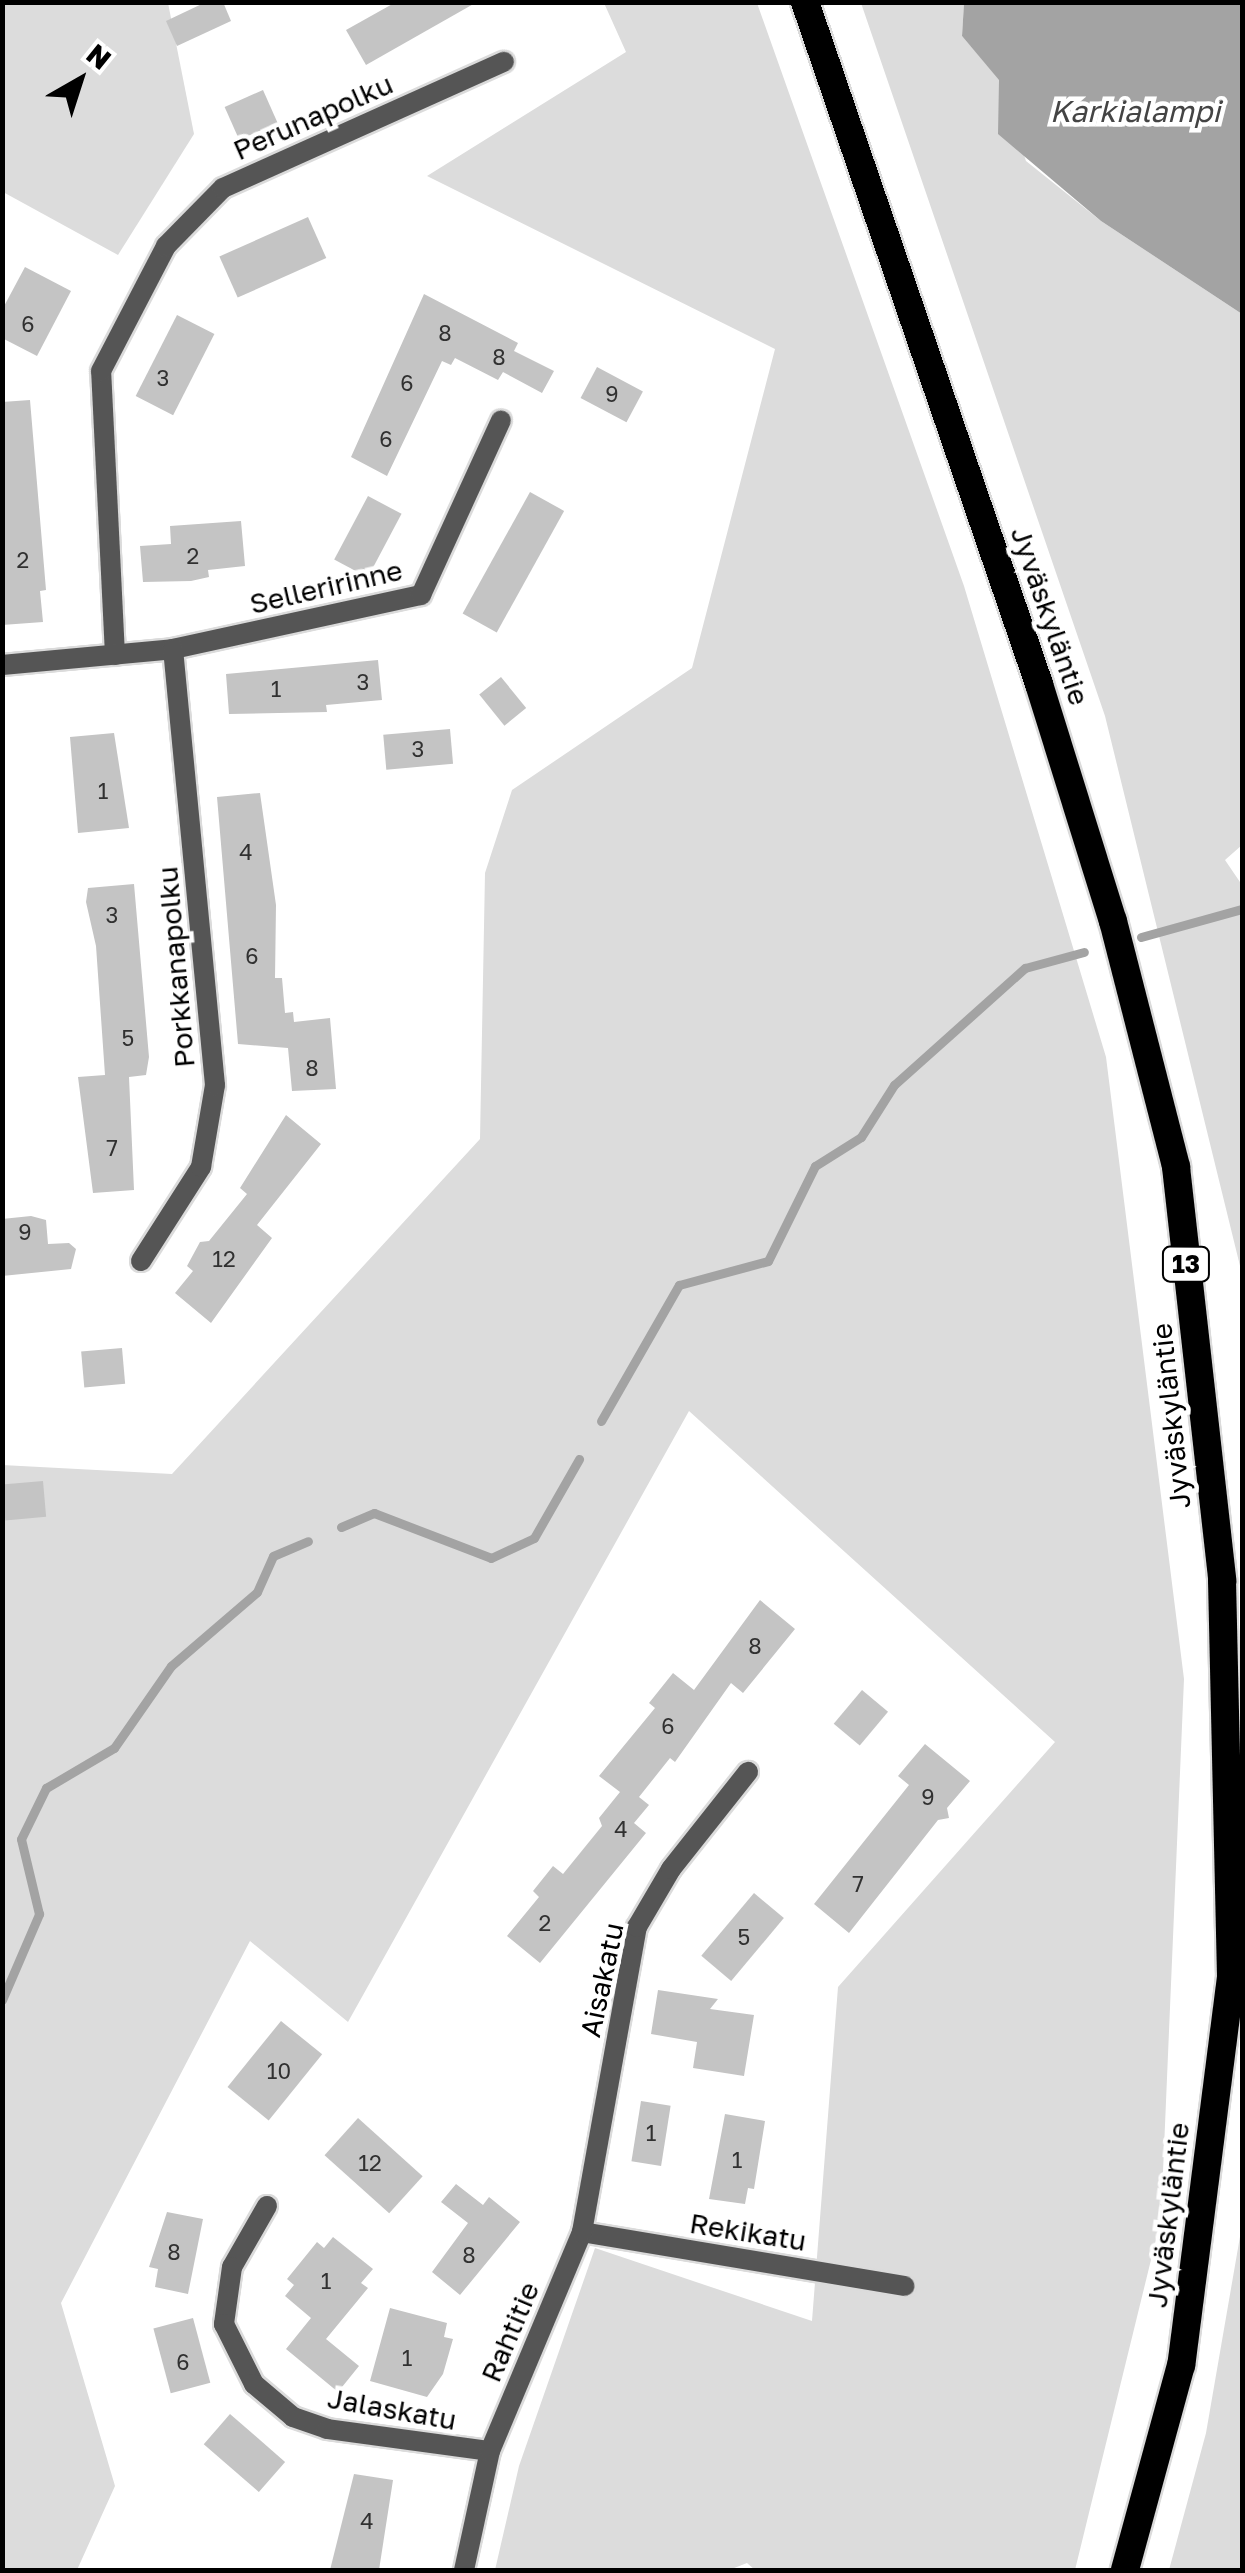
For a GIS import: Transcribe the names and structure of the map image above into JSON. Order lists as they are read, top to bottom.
{
  "streets": {
    "highway": ["Jyväskyläntie", "13"],
    "street": [
      "Perunapolku",
      "Selleririnne",
      "Porkkanapolku",
      "Aisakatu",
      "Rekikatu",
      "Rahtitie",
      "Jalaskatu"
    ]
  },
  "crossings": [
    ["Selleririnne", "Porkkanapolku"],
    ["Aisakatu", "Rekikatu"],
    ["Aisakatu", "Rahtitie"],
    ["Rekikatu", "Rahtitie"],
    ["Rahtitie", "Jalaskatu"]
  ],
  "water": ["Karkialampi"],
  "house_numbers": [
    "6",
    "8",
    "8",
    "3",
    "6",
    "9",
    "6",
    "2",
    "2",
    "3",
    "1",
    "3",
    "1",
    "4",
    "3",
    "6",
    "5",
    "8",
    "7",
    "9",
    "12",
    "8",
    "6",
    "9",
    "4",
    "7",
    "2",
    "5",
    "10",
    "1",
    "1",
    "12",
    "8",
    "8",
    "1",
    "1",
    "6",
    "4"
  ],
  "north": "top right"
}
